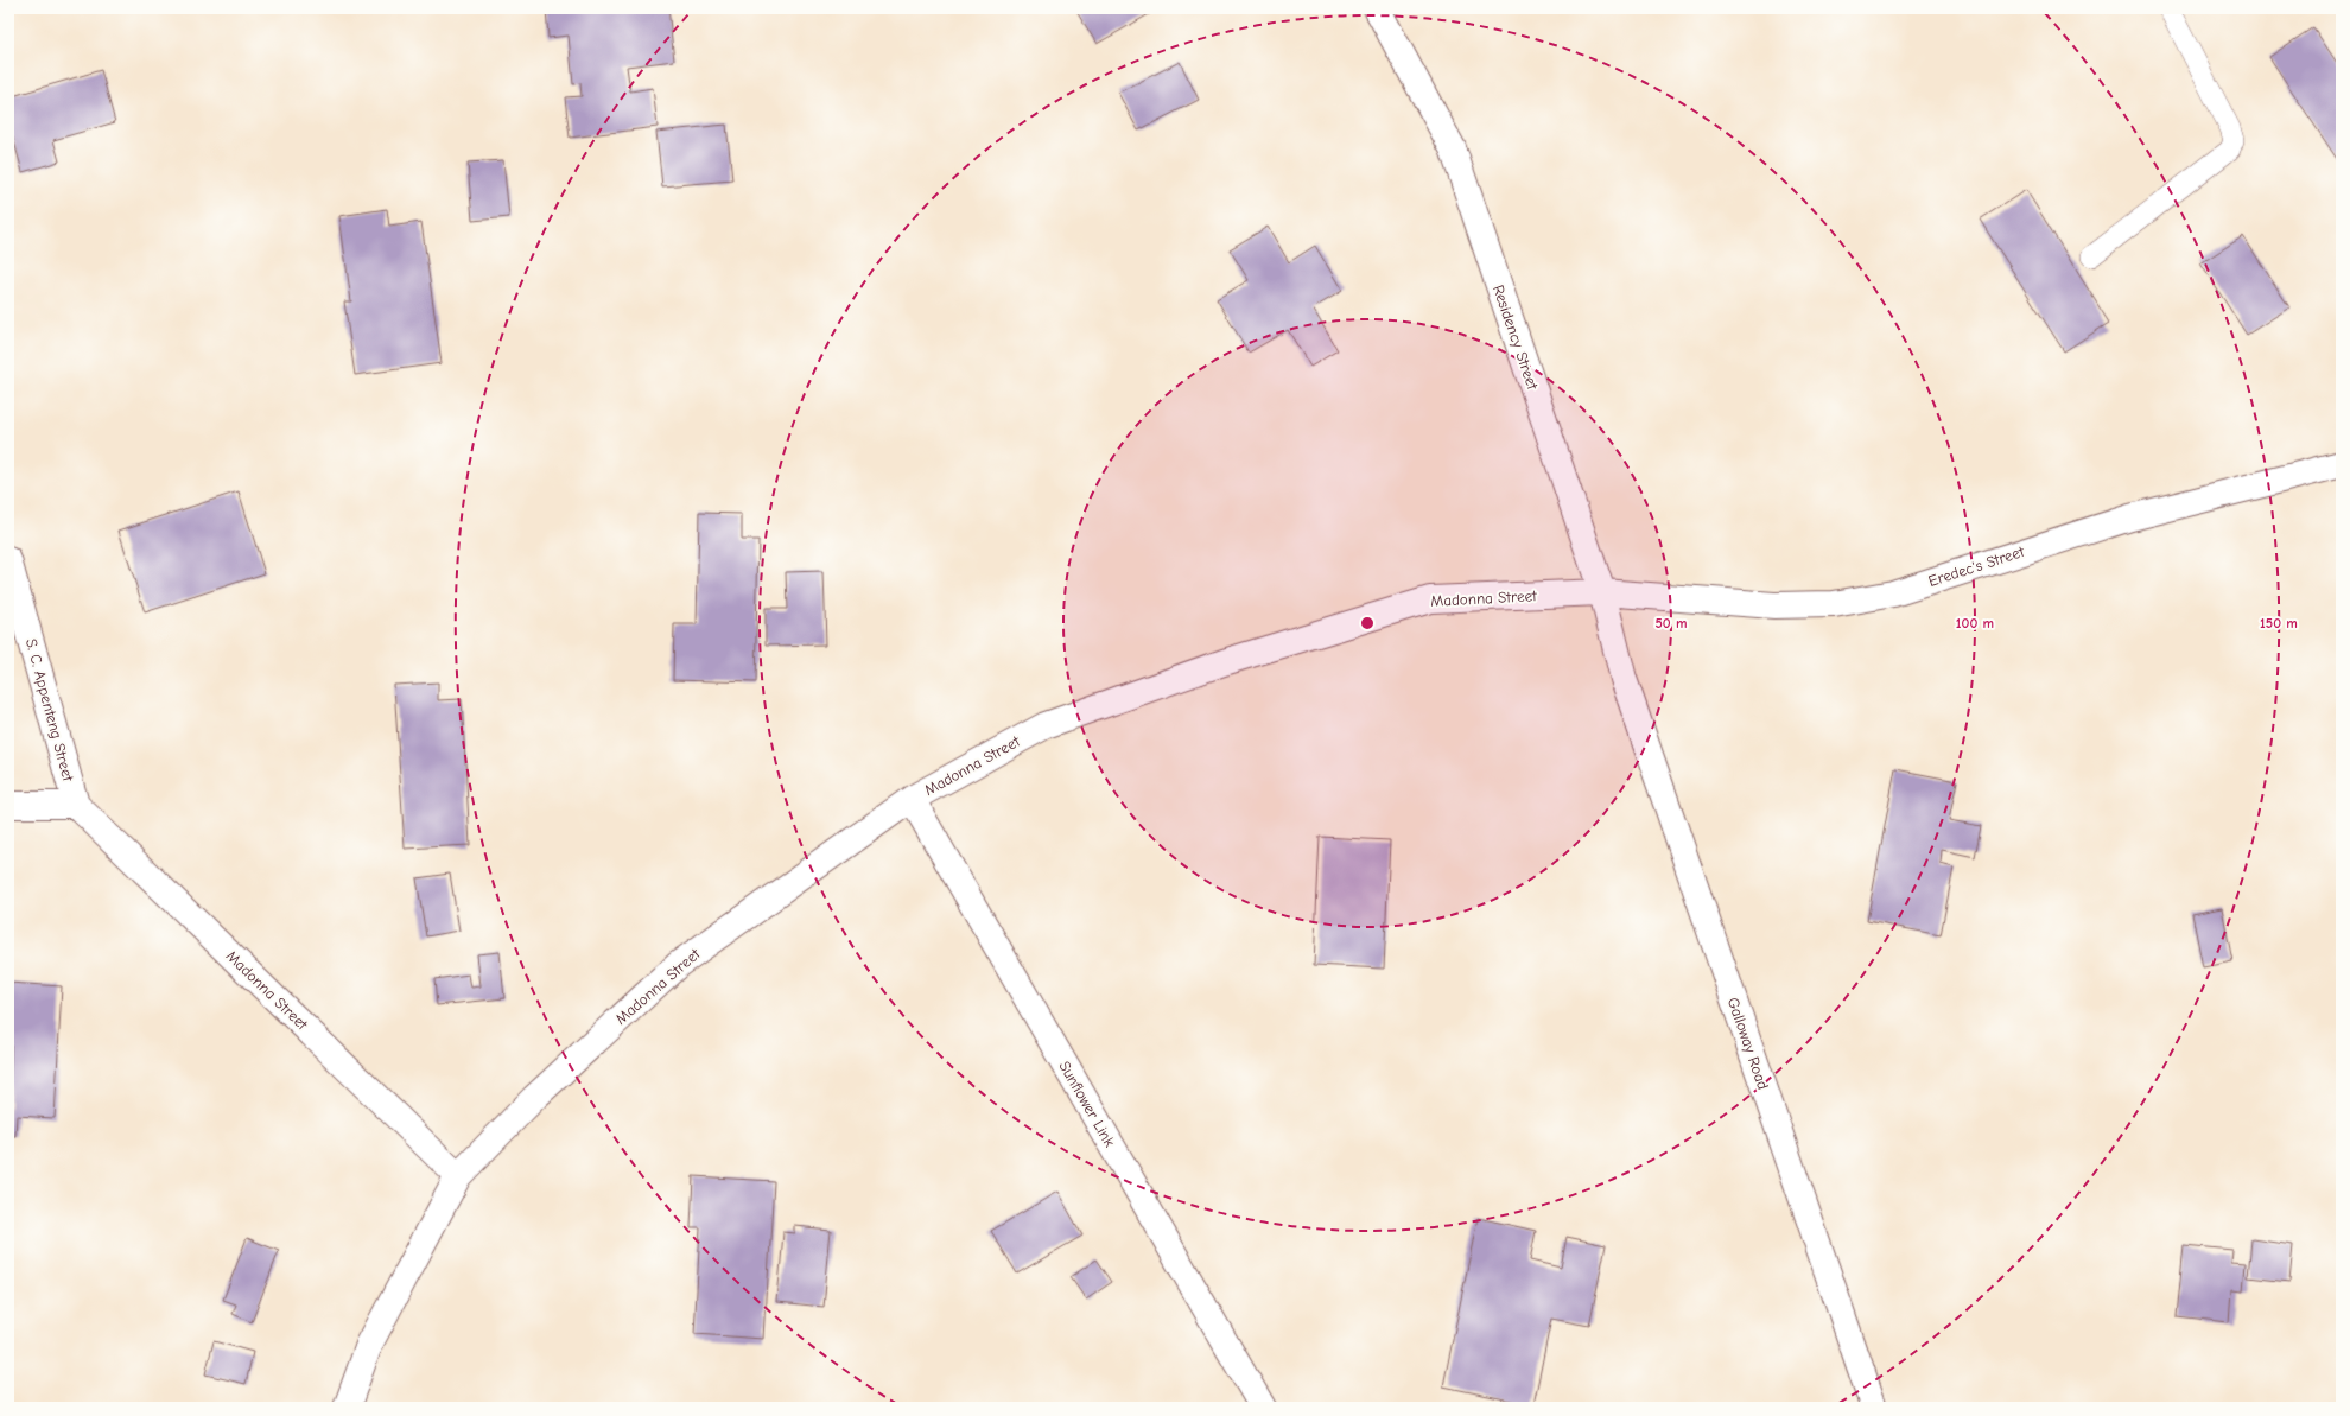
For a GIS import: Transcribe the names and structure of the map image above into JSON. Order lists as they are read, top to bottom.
{
  "streets": {
    "street": [
      "Residency Street",
      "Eredec's Street",
      "Madonna Street",
      "S. C. Appenteng Street",
      "Galloway Road",
      "Sunflower Link"
    ]
  },
  "crossings": [
    ["Residency Street", "Eredec's Street"],
    ["Residency Street", "Madonna Street"],
    ["Residency Street", "Galloway Road"],
    ["Eredec's Street", "Madonna Street"],
    ["Madonna Street", "S. C. Appenteng Street"],
    ["Madonna Street", "Sunflower Link"]
  ],
  "rings": ["50 m", "100 m", "150 m"]
}
